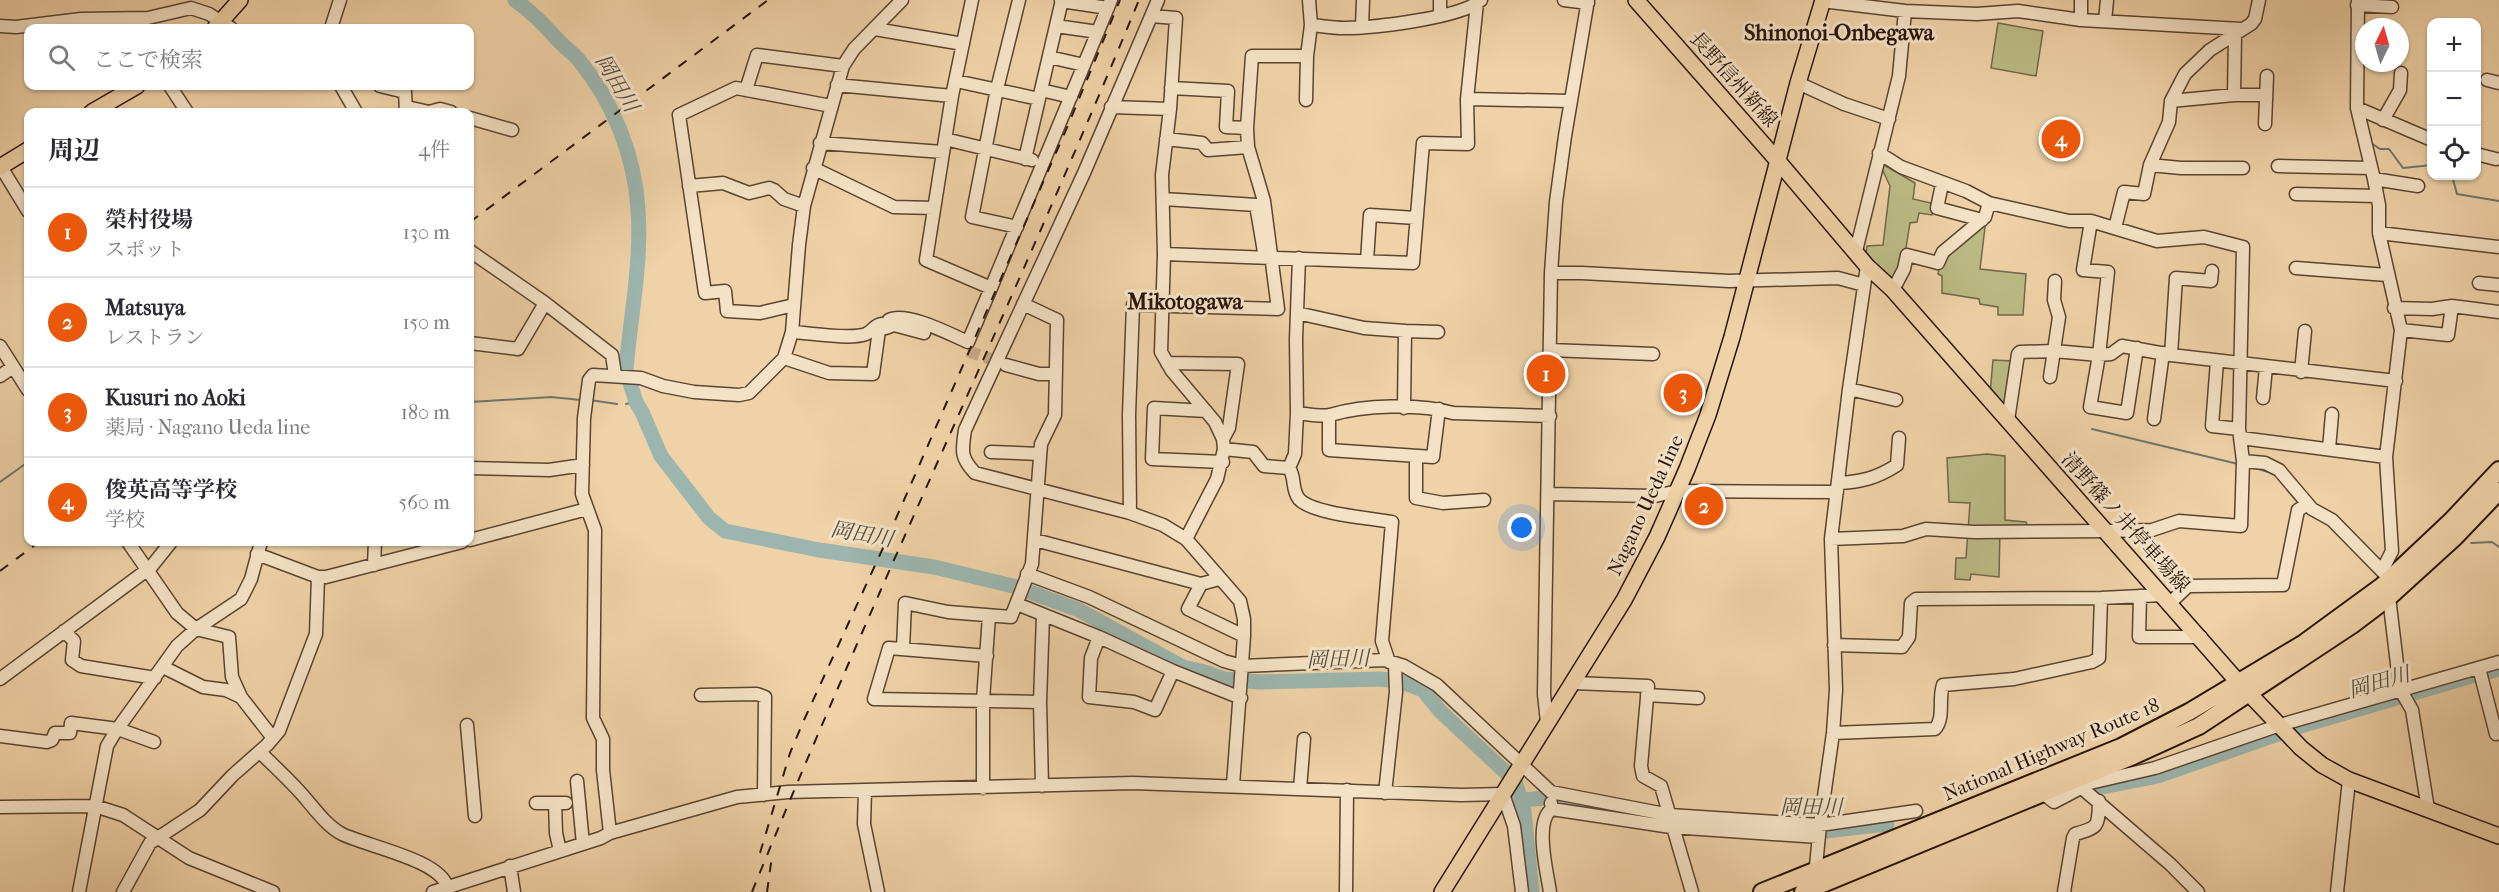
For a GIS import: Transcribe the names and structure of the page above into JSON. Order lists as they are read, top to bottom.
{
  "streets": {
    "highway": ["National Highway Route 18"],
    "main road": ["長野信州新線", "Nagano Ueda line", "清野篠ノ井停車場線"]
  },
  "crossings": [
    ["長野信州新線", "Nagano Ueda line"],
    ["長野信州新線", "清野篠ノ井停車場線"],
    ["Nagano Ueda line", "清野篠ノ井停車場線"],
    ["清野篠ノ井停車場線", "National Highway Route 18"]
  ],
  "districts": ["Shinonoi-Onbegawa", "Mikotogawa"],
  "water": ["岡田川"],
  "north": "top",
  "page": {
    "map_buttons": ["+", "−"],
    "search": "ここで検索",
    "heading": ["周辺", "4件"],
    "pins": [
      "4",
      "1",
      "3",
      "2"
    ],
    "list": [
      {
        "mark": "1",
        "name": "榮村役場",
        "note": "スポット",
        "value": "130 m"
      },
      {
        "mark": "2",
        "name": "Matsuya",
        "note": "レストラン",
        "value": "150 m"
      },
      {
        "mark": "3",
        "name": "Kusuri no Aoki",
        "note": "薬局 · Nagano Ueda line",
        "value": "180 m"
      },
      {
        "mark": "4",
        "name": "俊英高等学校",
        "note": "学校",
        "value": "560 m"
      }
    ]
  }
}
